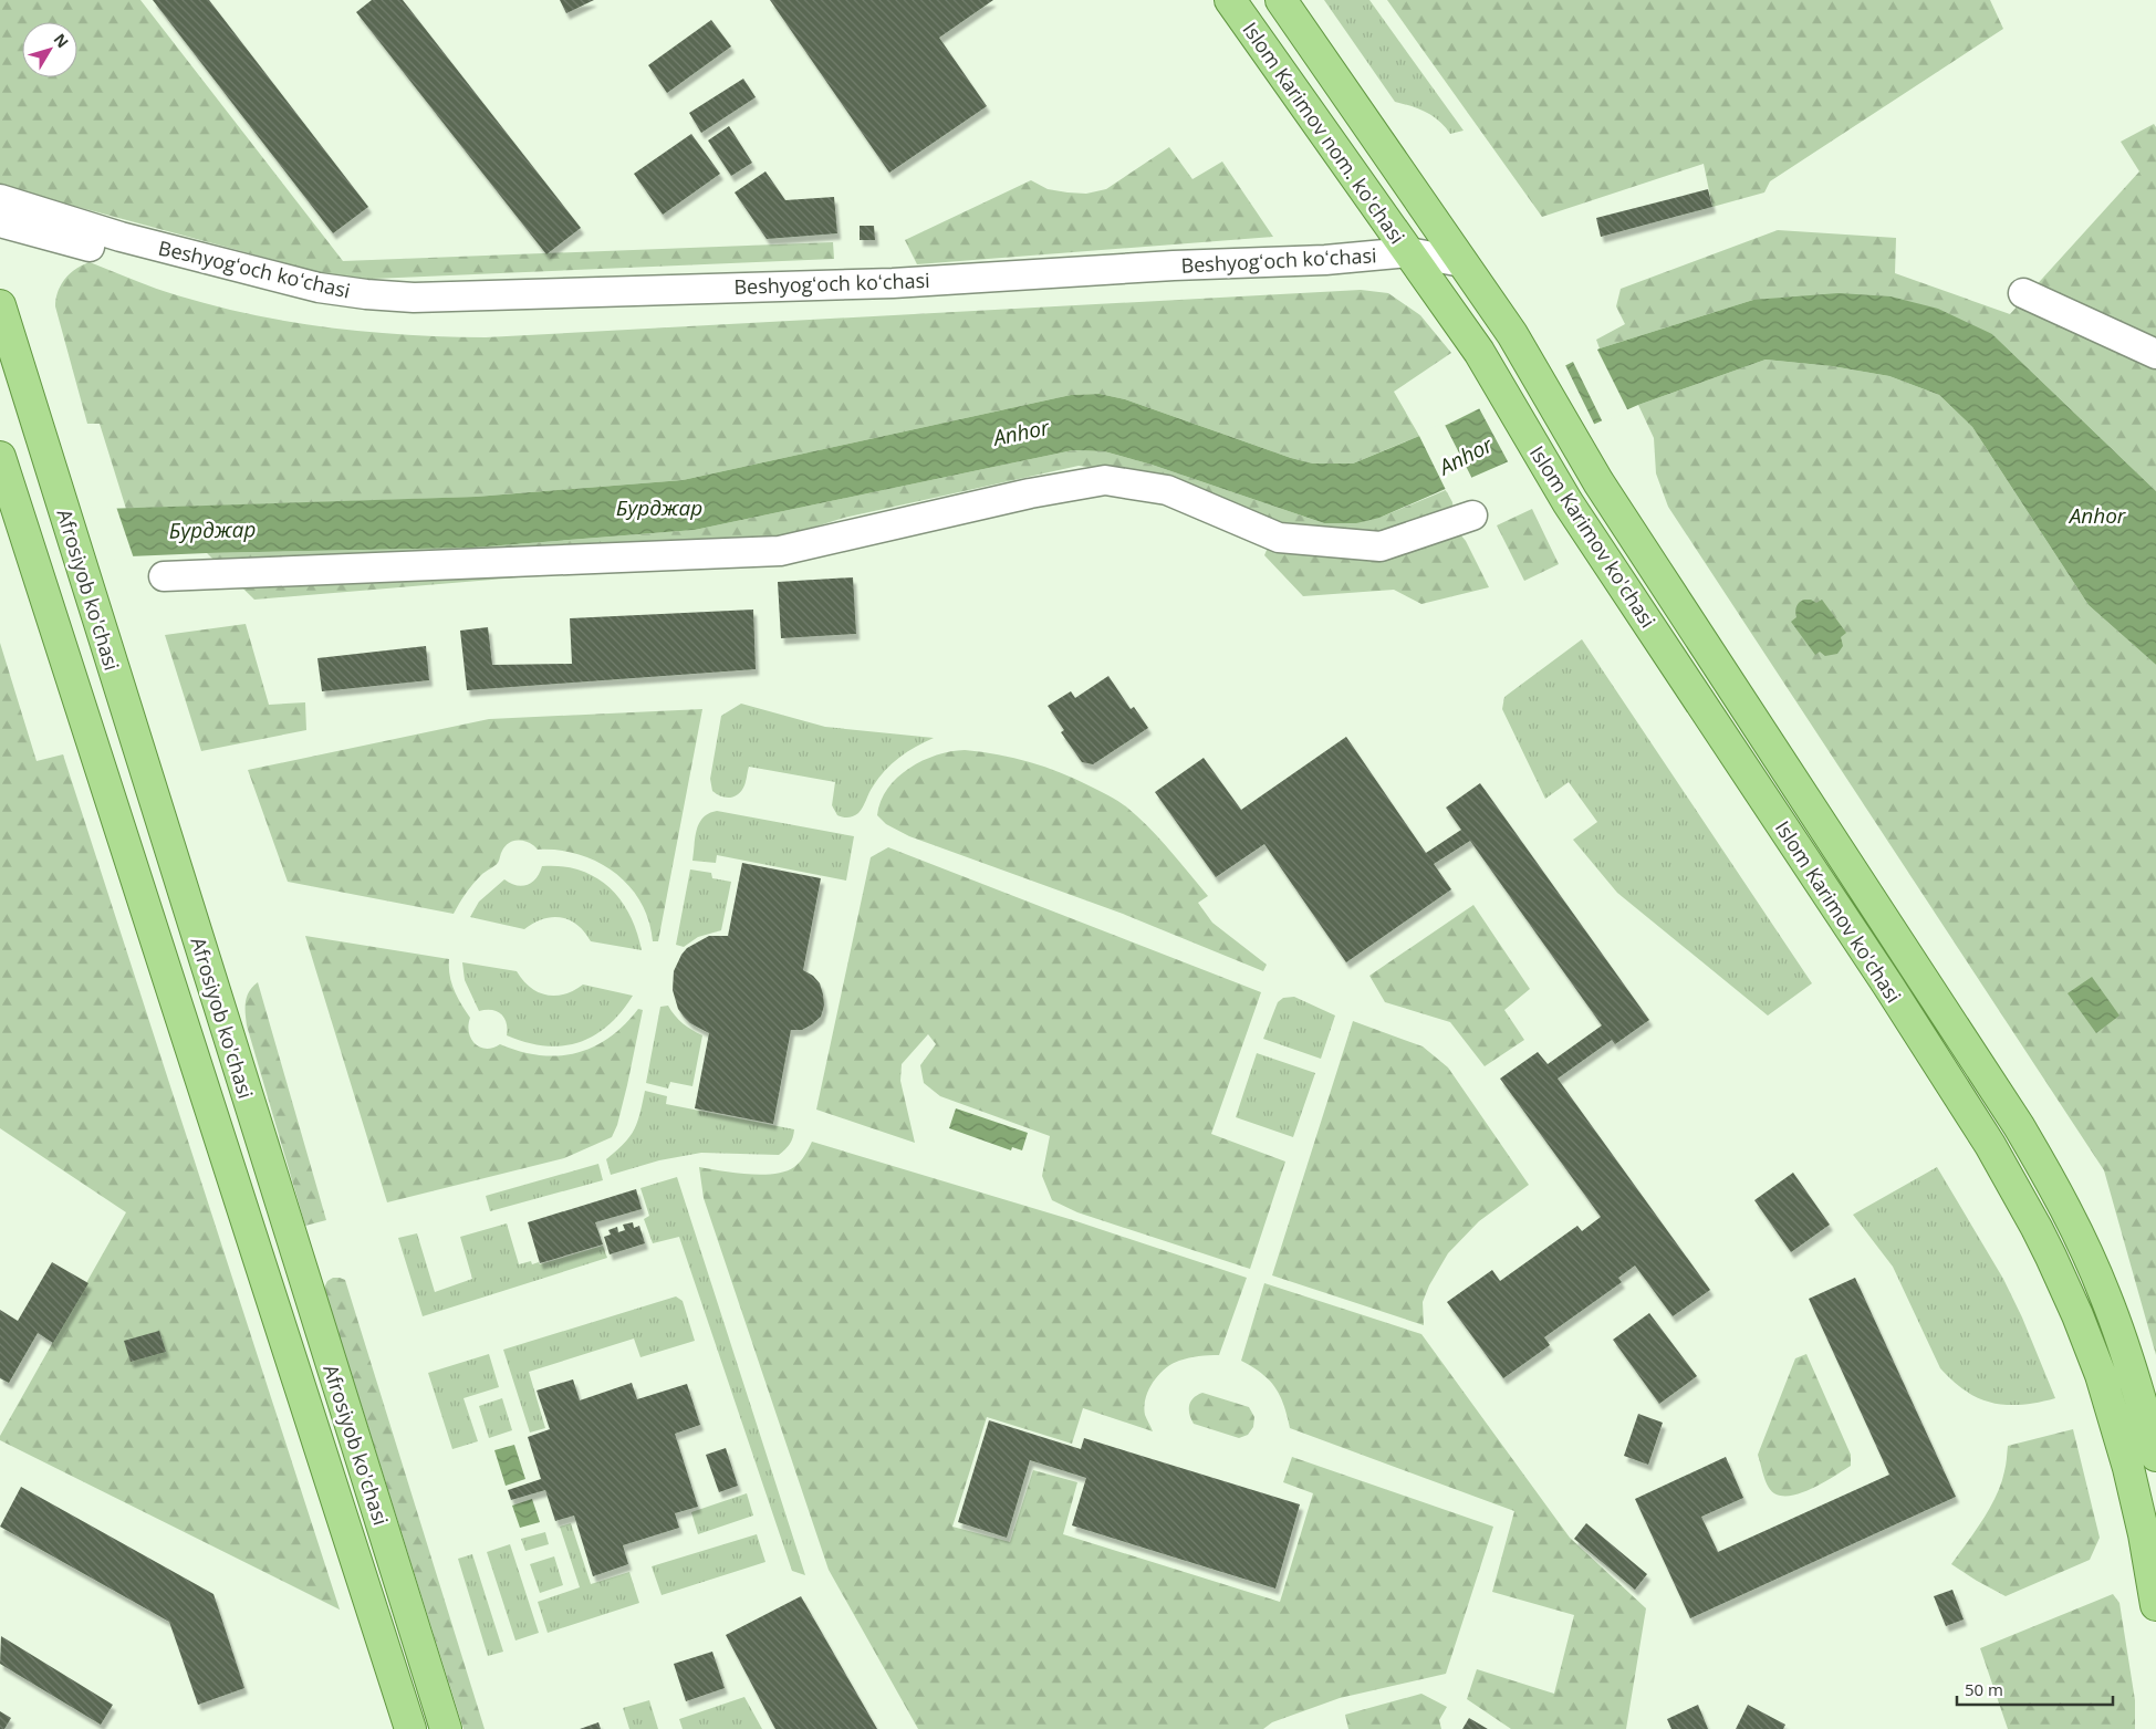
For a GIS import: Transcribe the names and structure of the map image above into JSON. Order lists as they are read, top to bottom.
{
  "streets": {
    "main road": ["Islom Karimov nom. ko'chasi", "Islom Karimov ko'chasi", "Afrosiyob ko'chasi"],
    "street": ["Beshyogʻoch koʻchasi"]
  },
  "crossings": [
    ["Islom Karimov nom. ko'chasi", "Beshyogʻoch koʻchasi"],
    ["Islom Karimov nom. ko'chasi", "Islom Karimov ko'chasi"],
    ["Beshyogʻoch koʻchasi", "Islom Karimov ko'chasi"]
  ],
  "water": ["Anhor", "Бурджар"],
  "scale_bar": "50 m",
  "north": "top right"
}
